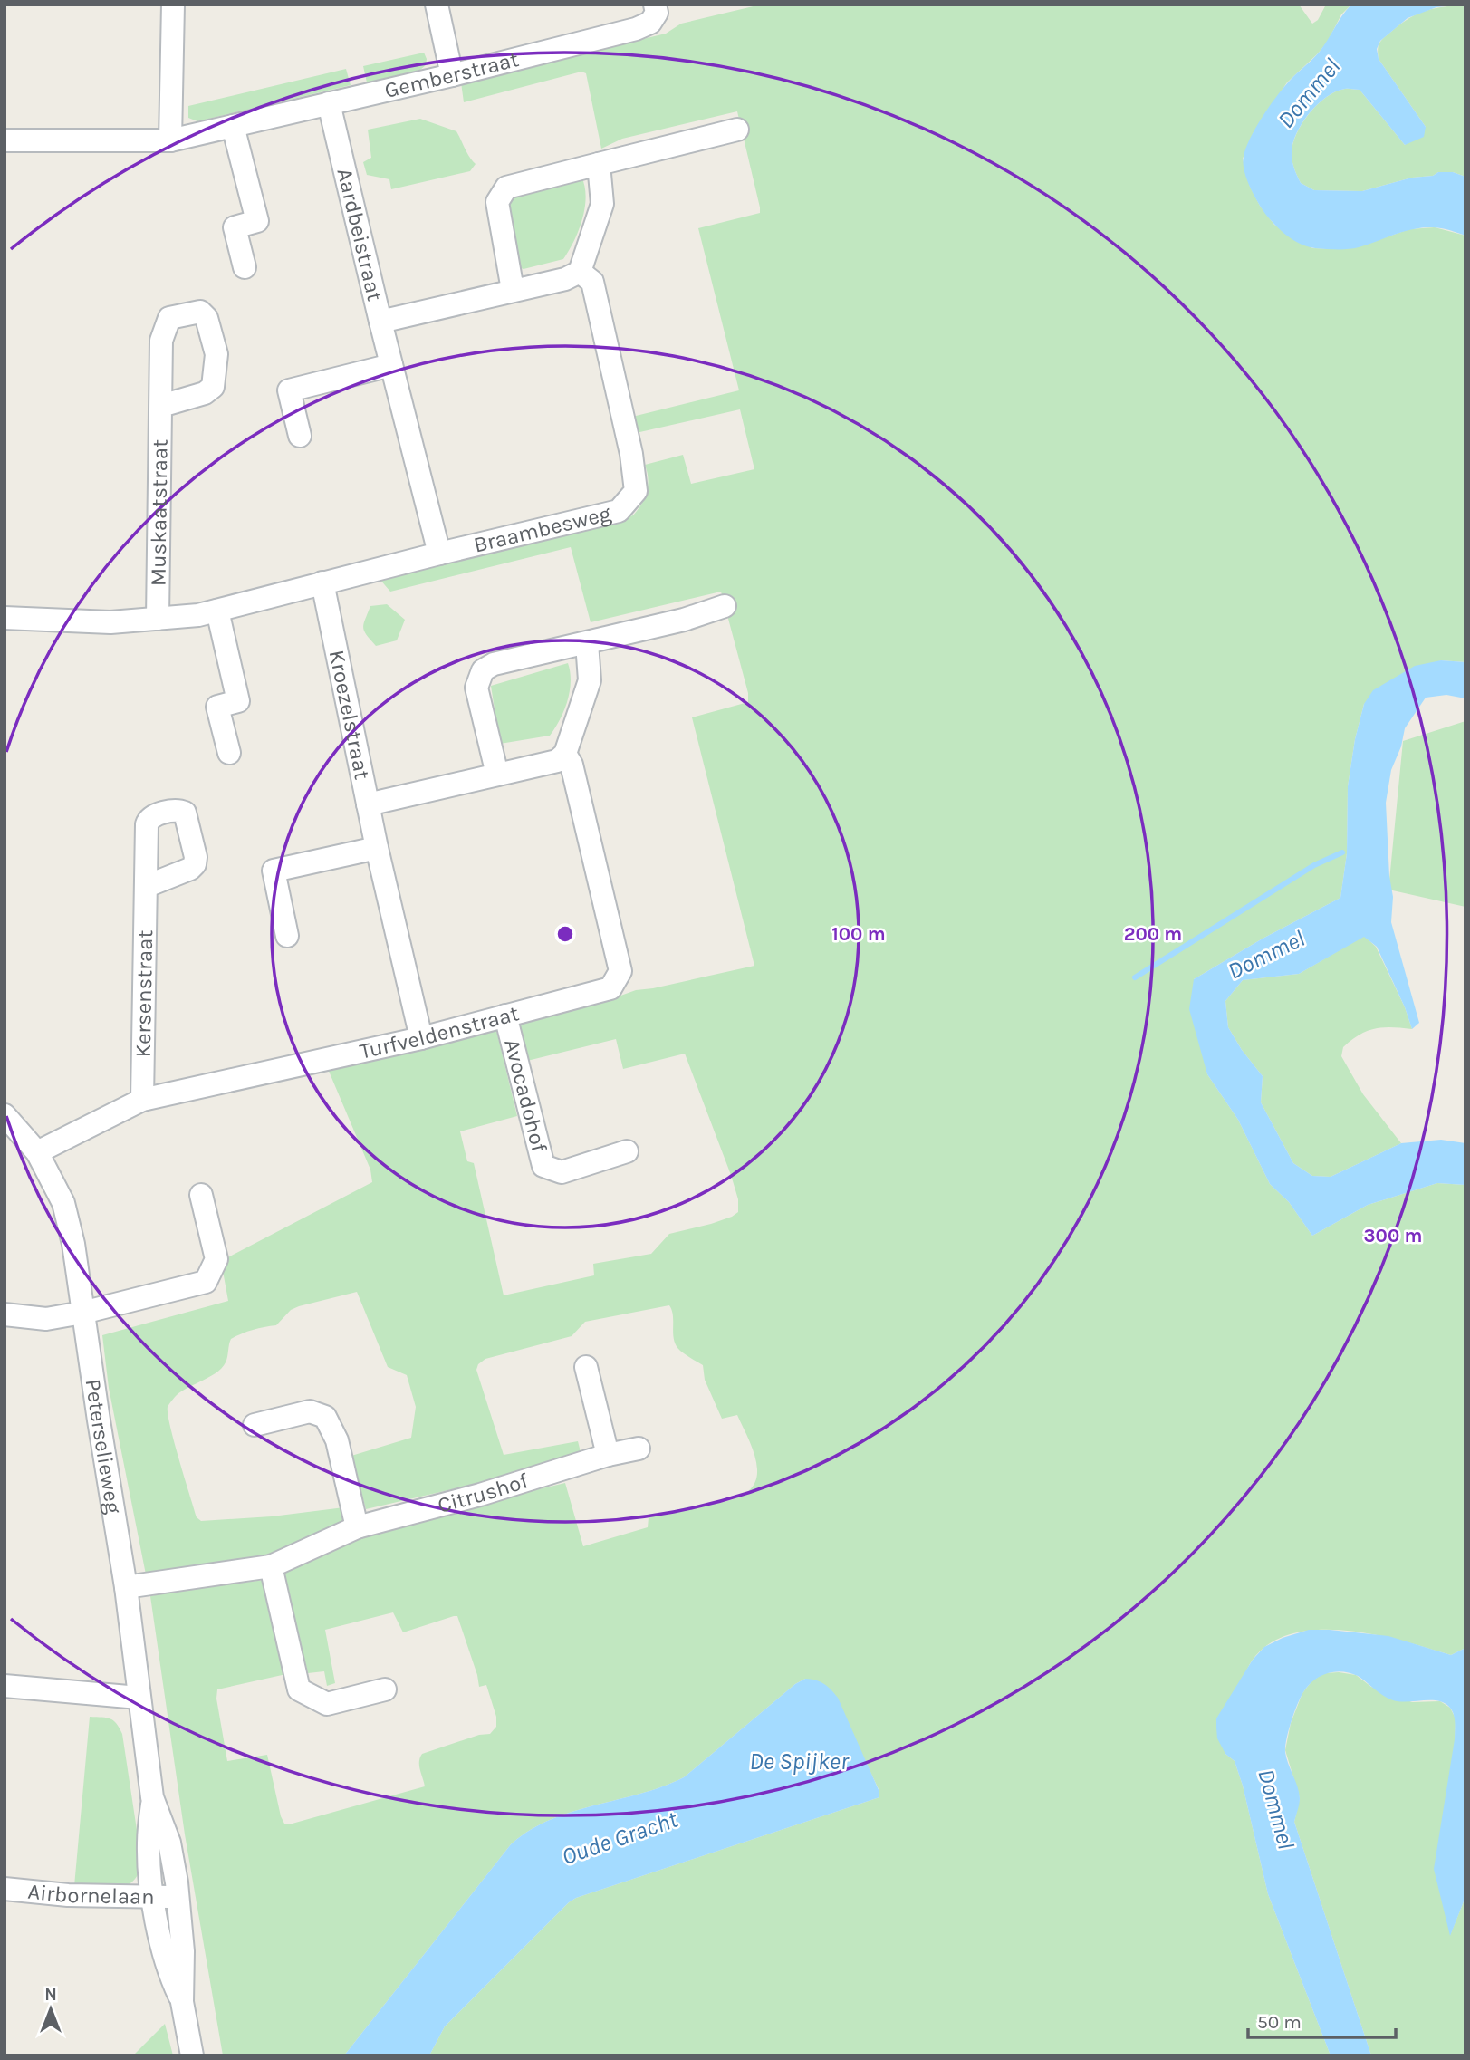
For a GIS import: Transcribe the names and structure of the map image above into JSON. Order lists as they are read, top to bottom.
{
  "streets": {
    "street": [
      "Gemberstraat",
      "Aardbeistraat",
      "Muskaatstraat",
      "Braambesweg",
      "Kroezelstraat",
      "Kersenstraat",
      "Turfveldenstraat",
      "Avocadohof",
      "Peterselieweg",
      "Citrushof",
      "Airbornelaan"
    ]
  },
  "crossings": [
    ["Gemberstraat", "Aardbeistraat"],
    ["Aardbeistraat", "Braambesweg"],
    ["Muskaatstraat", "Braambesweg"],
    ["Braambesweg", "Kroezelstraat"],
    ["Kroezelstraat", "Turfveldenstraat"],
    ["Kersenstraat", "Turfveldenstraat"],
    ["Turfveldenstraat", "Avocadohof"],
    ["Turfveldenstraat", "Peterselieweg"],
    ["Peterselieweg", "Citrushof"],
    ["Peterselieweg", "Airbornelaan"]
  ],
  "water": ["Dommel", "De Spijker", "Oude Gracht"],
  "scale_bar": "50 m",
  "north": "top",
  "rings": ["100 m", "200 m", "300 m"]
}
